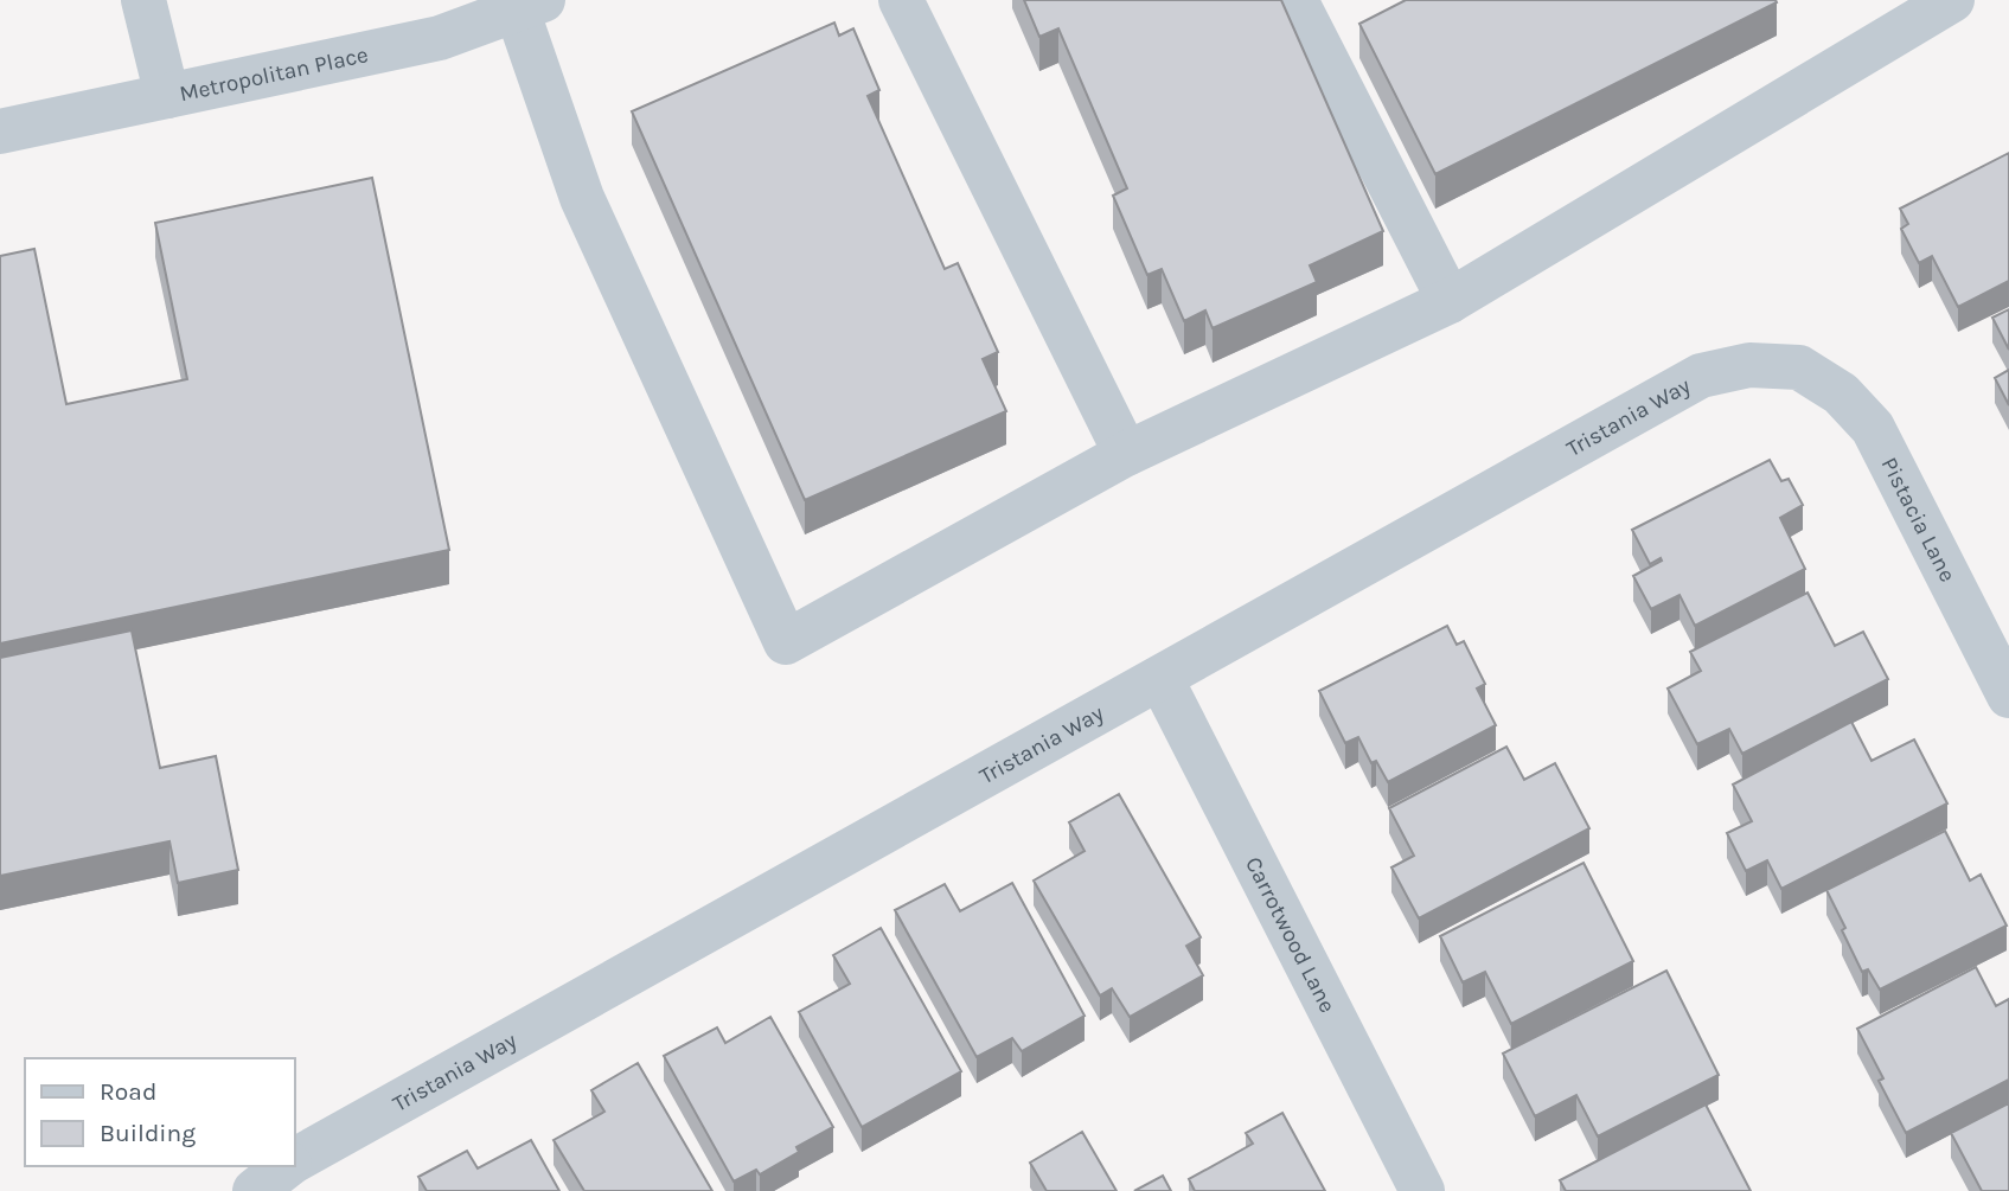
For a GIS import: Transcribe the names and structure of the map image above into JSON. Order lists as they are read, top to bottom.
{
  "streets": {
    "street": [
      "Metropolitan Place",
      "Tristania Way",
      "Pistacia Lane",
      "Carrotwood Lane"
    ]
  },
  "crossings": [
    ["Tristania Way", "Pistacia Lane"],
    ["Tristania Way", "Carrotwood Lane"]
  ],
  "legend": ["Road", "Building"]
}
